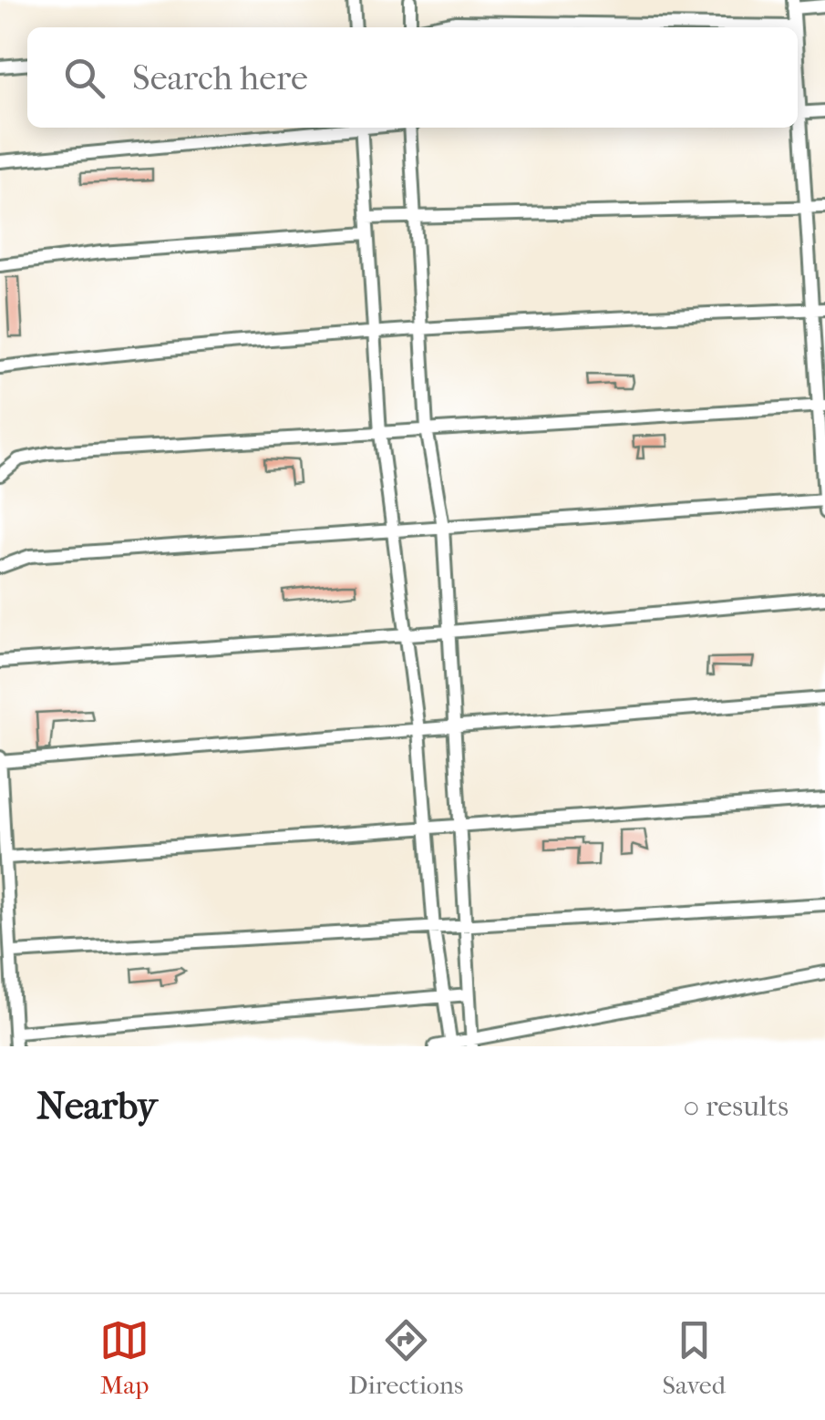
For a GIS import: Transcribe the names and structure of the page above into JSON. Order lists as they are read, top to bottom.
{
  "page": {
    "search": "Search here",
    "heading": ["Nearby", "0 results"],
    "nav": ["Map", "Directions", "Saved"]
  }
}
